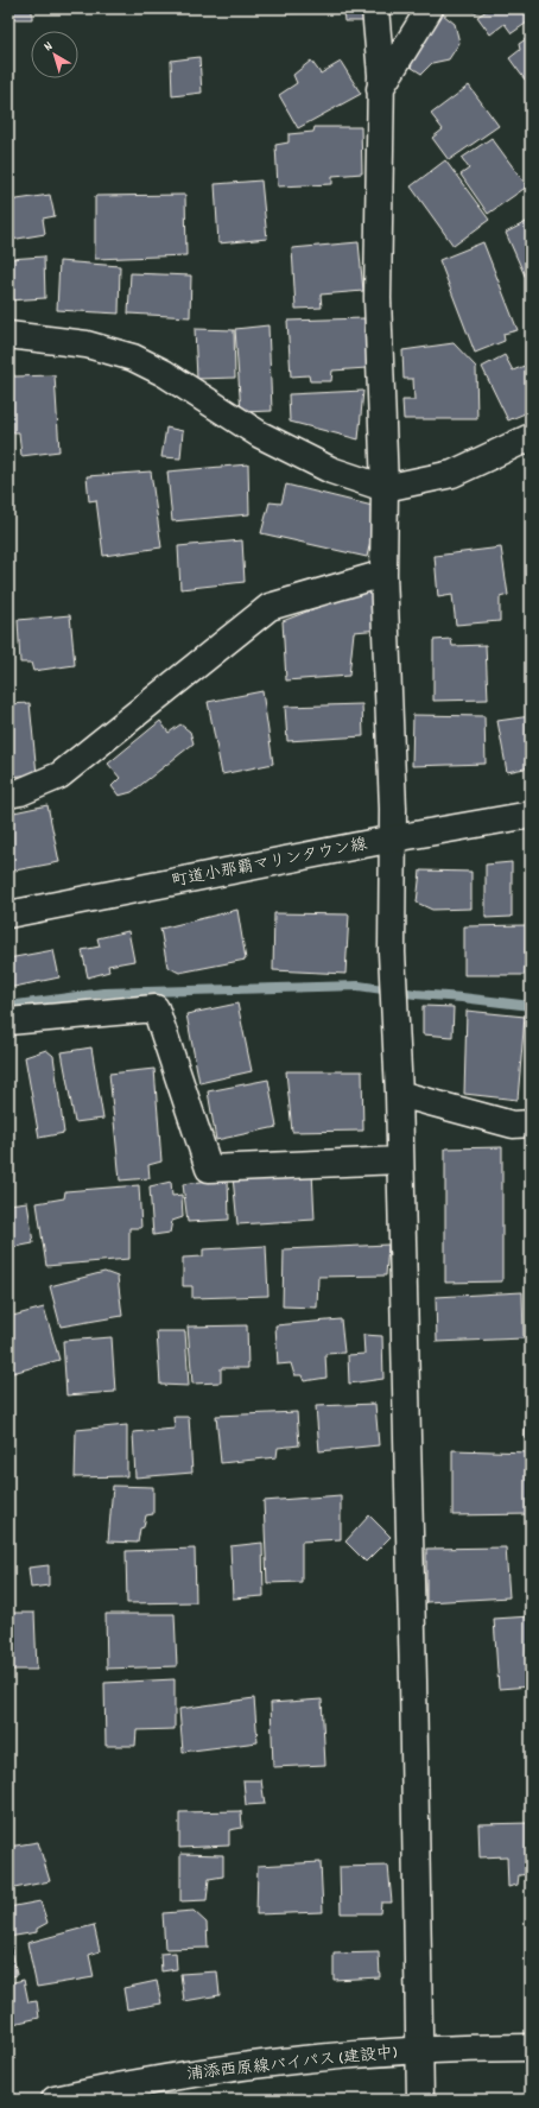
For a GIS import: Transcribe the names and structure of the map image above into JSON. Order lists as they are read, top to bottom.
{
  "streets": {
    "street": ["町道小那覇マリンタウン線", "浦添西原線バイパス (建設中)"]
  },
  "north": "top left"
}
